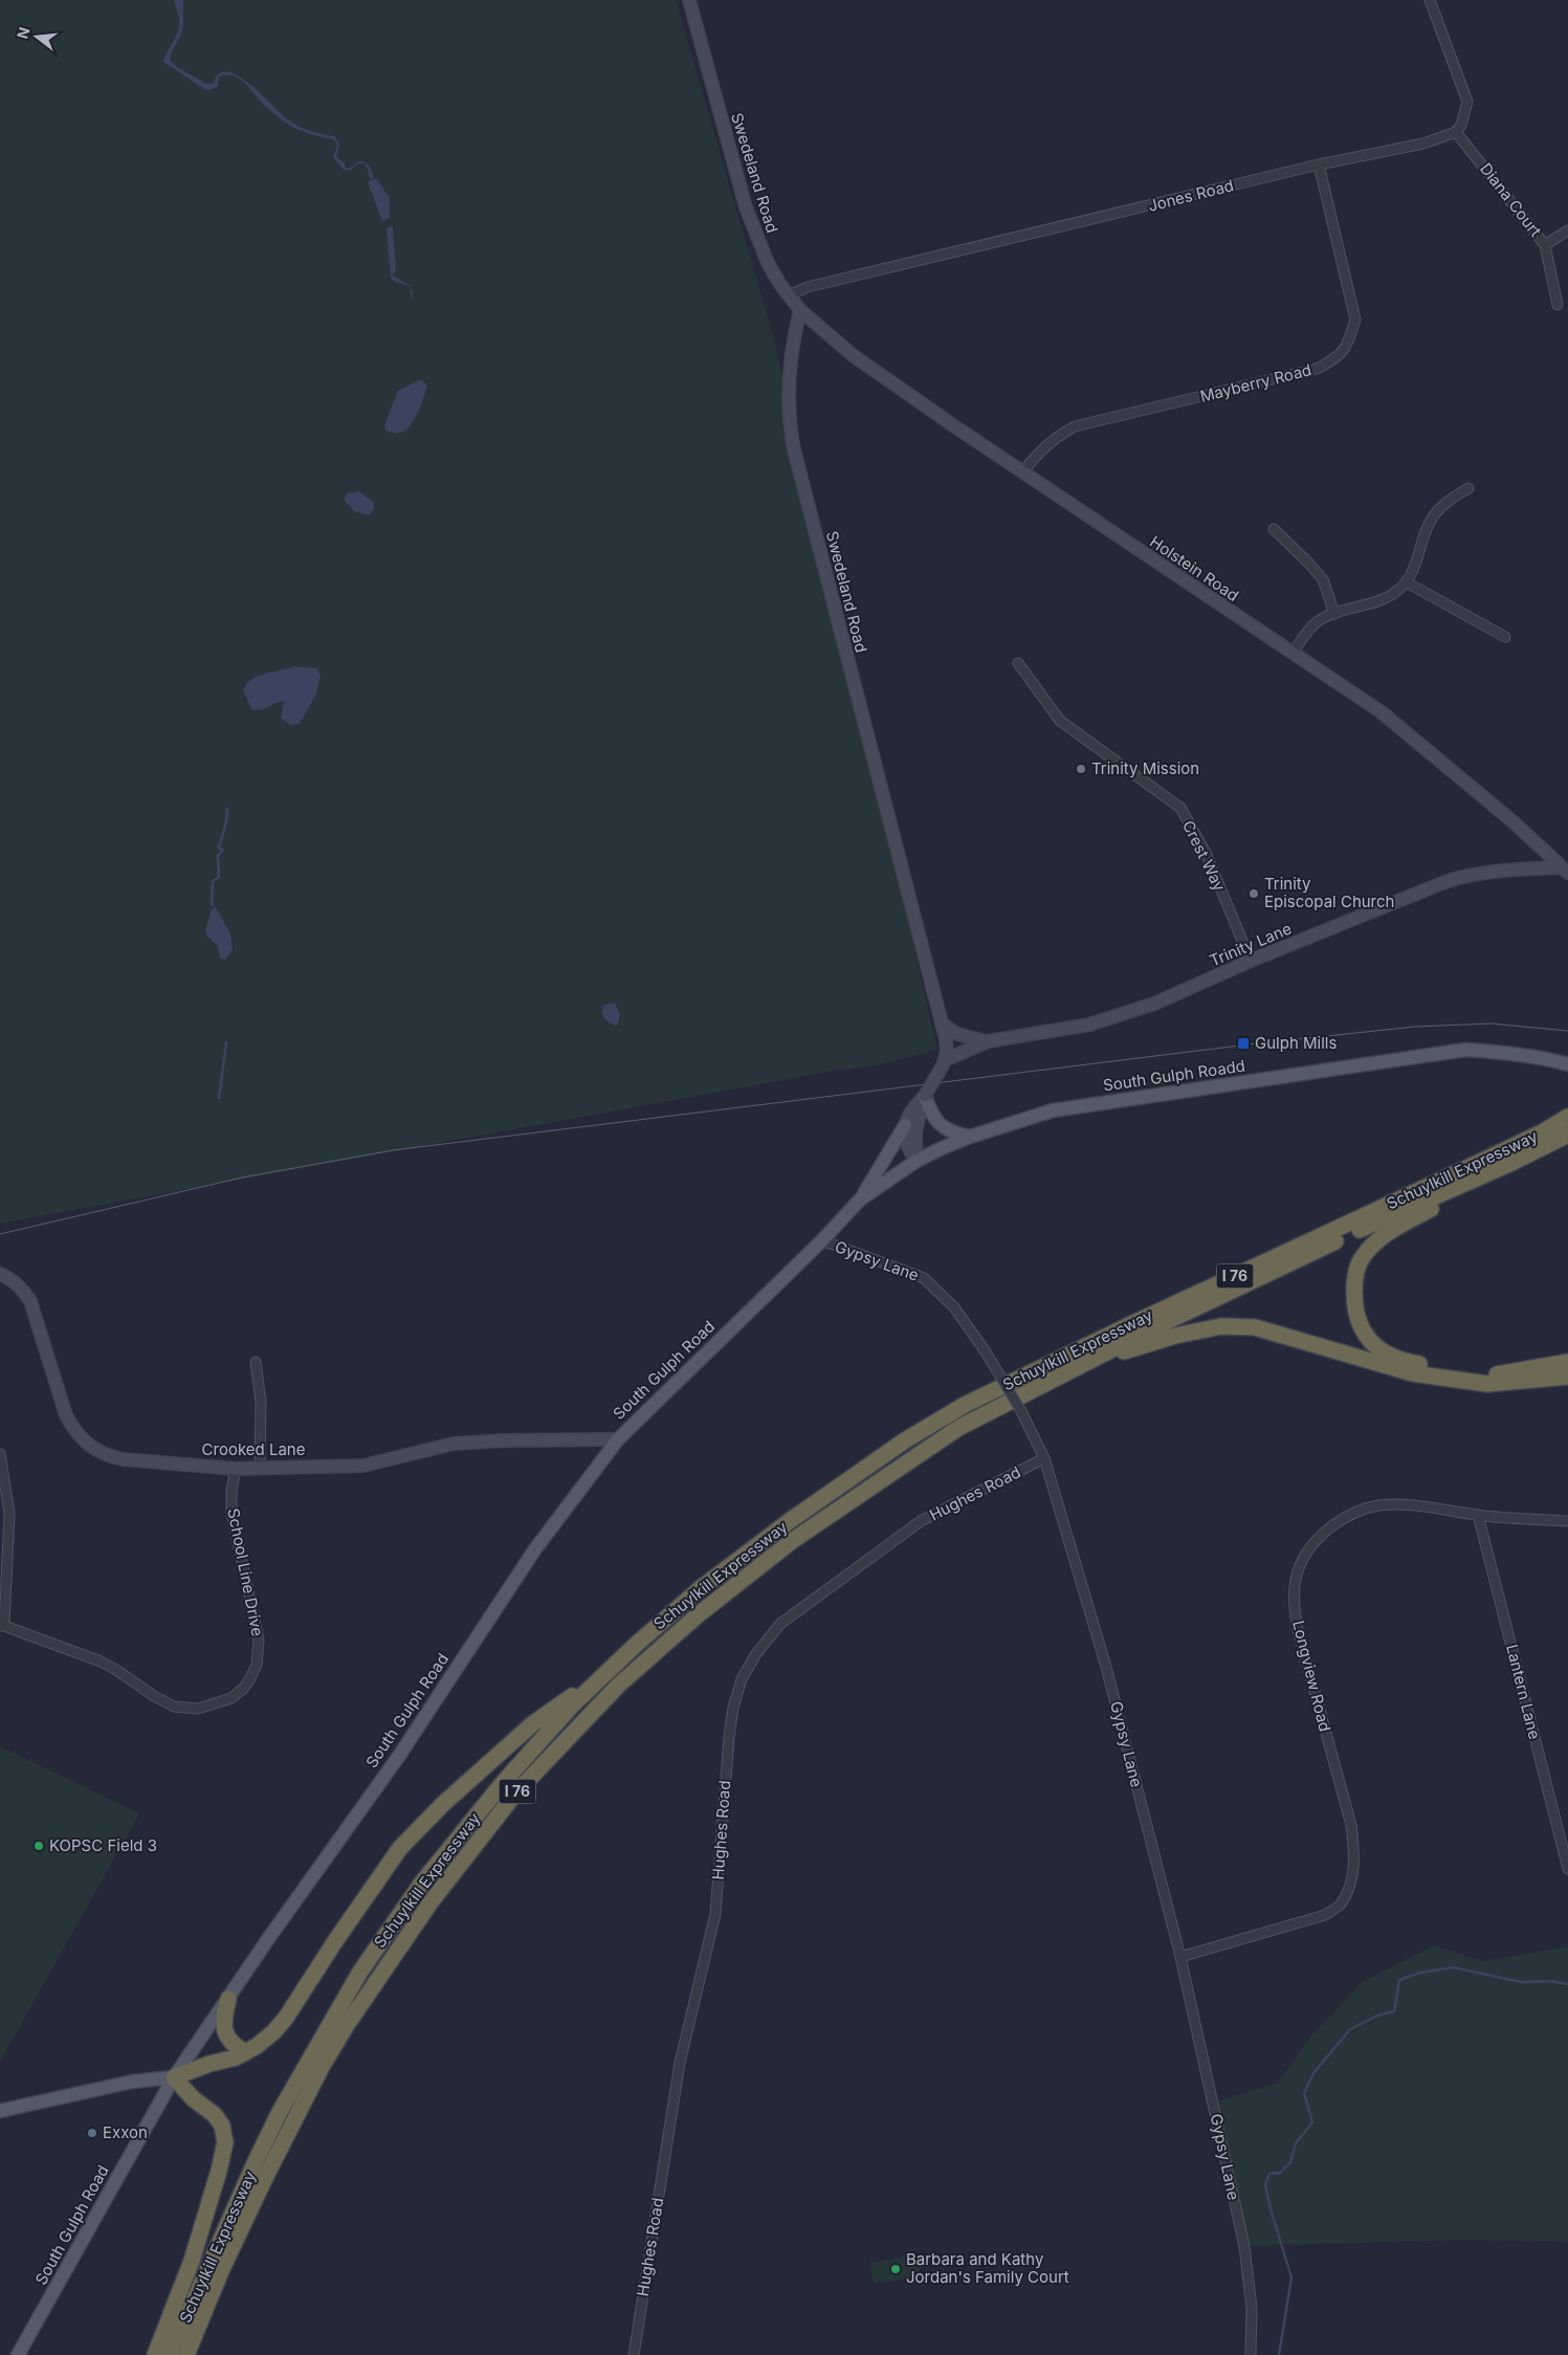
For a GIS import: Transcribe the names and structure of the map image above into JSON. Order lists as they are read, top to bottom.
{
  "streets": {
    "highway": ["Schuylkill Expressway", "I 76"],
    "main road": [
      "Swedeland Road",
      "Holstein Road",
      "Trinity Lane",
      "South Gulph Roadd",
      "South Gulph Road",
      "Crooked Lane"
    ],
    "street": [
      "Jones Road",
      "Diana Court",
      "Mayberry Road",
      "Crest Way",
      "Gypsy Lane",
      "Hughes Road",
      "School Line Drive",
      "Longview Road",
      "Lantern Lane"
    ]
  },
  "crossings": [
    ["Swedeland Road", "Jones Road"],
    ["Swedeland Road", "Holstein Road"],
    ["Swedeland Road", "Trinity Lane"],
    ["Jones Road", "Diana Court"],
    ["Jones Road", "Mayberry Road"],
    ["Mayberry Road", "Holstein Road"],
    ["Holstein Road", "Trinity Lane"],
    ["Crest Way", "Trinity Lane"],
    ["South Gulph Roadd", "South Gulph Road"],
    ["Gypsy Lane", "South Gulph Road"],
    ["Gypsy Lane", "Hughes Road"],
    ["Gypsy Lane", "Longview Road"],
    ["South Gulph Road", "Crooked Lane"],
    ["Crooked Lane", "School Line Drive"],
    ["Longview Road", "Lantern Lane"]
  ],
  "places": {
    "other": [
      "Trinity Mission",
      "Trinity Episcopal Church",
      "KOPSC Field 3",
      "Exxon",
      "Barbara and Kathy Jordan's Family Court"
    ],
    "transit": ["Gulph Mills"]
  },
  "north": "left"
}
